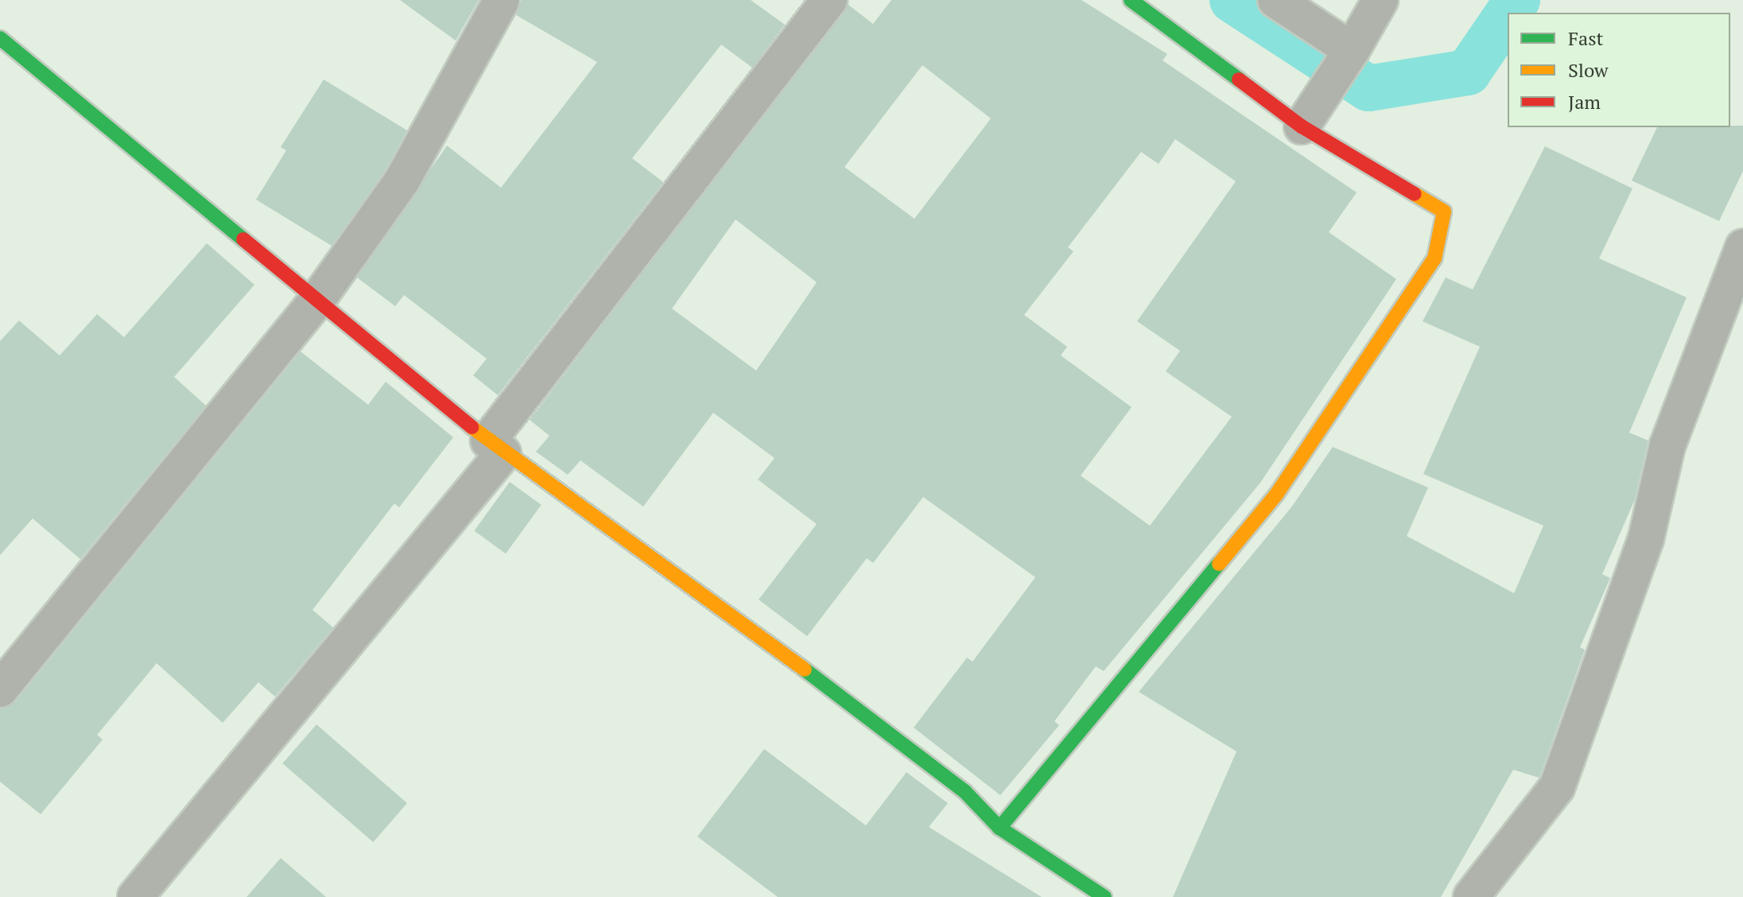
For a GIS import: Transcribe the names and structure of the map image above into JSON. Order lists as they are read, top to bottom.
{
  "legend": ["Fast", "Slow", "Jam"]
}
